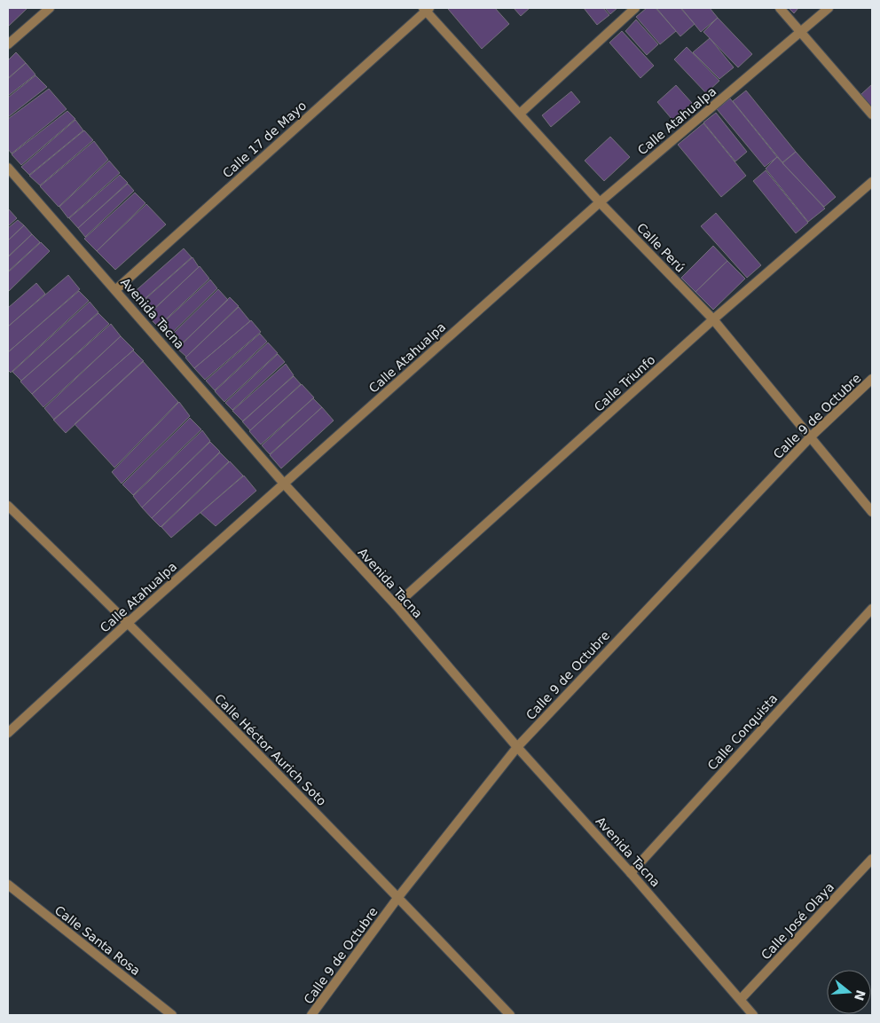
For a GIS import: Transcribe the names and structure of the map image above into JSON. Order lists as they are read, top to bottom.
{
  "streets": {
    "street": [
      "Calle Atahualpa",
      "Calle 17 de Mayo",
      "Calle Perú",
      "Avenida Tacna",
      "Calle Triunfo",
      "Calle 9 de Octubre",
      "Calle Conquista",
      "Calle Héctor Aurich Soto",
      "Calle José Olaya",
      "Calle Santa Rosa"
    ]
  },
  "crossings": [
    ["Calle Atahualpa", "Calle Perú"],
    ["Calle Atahualpa", "Avenida Tacna"],
    ["Calle Atahualpa", "Calle Héctor Aurich Soto"],
    ["Calle 17 de Mayo", "Calle Perú"],
    ["Calle 17 de Mayo", "Avenida Tacna"],
    ["Calle Perú", "Calle Triunfo"],
    ["Calle Perú", "Calle 9 de Octubre"],
    ["Avenida Tacna", "Calle Triunfo"],
    ["Avenida Tacna", "Calle 9 de Octubre"],
    ["Avenida Tacna", "Calle Conquista"],
    ["Avenida Tacna", "Calle José Olaya"],
    ["Calle 9 de Octubre", "Calle Héctor Aurich Soto"]
  ],
  "north": "right"
}
